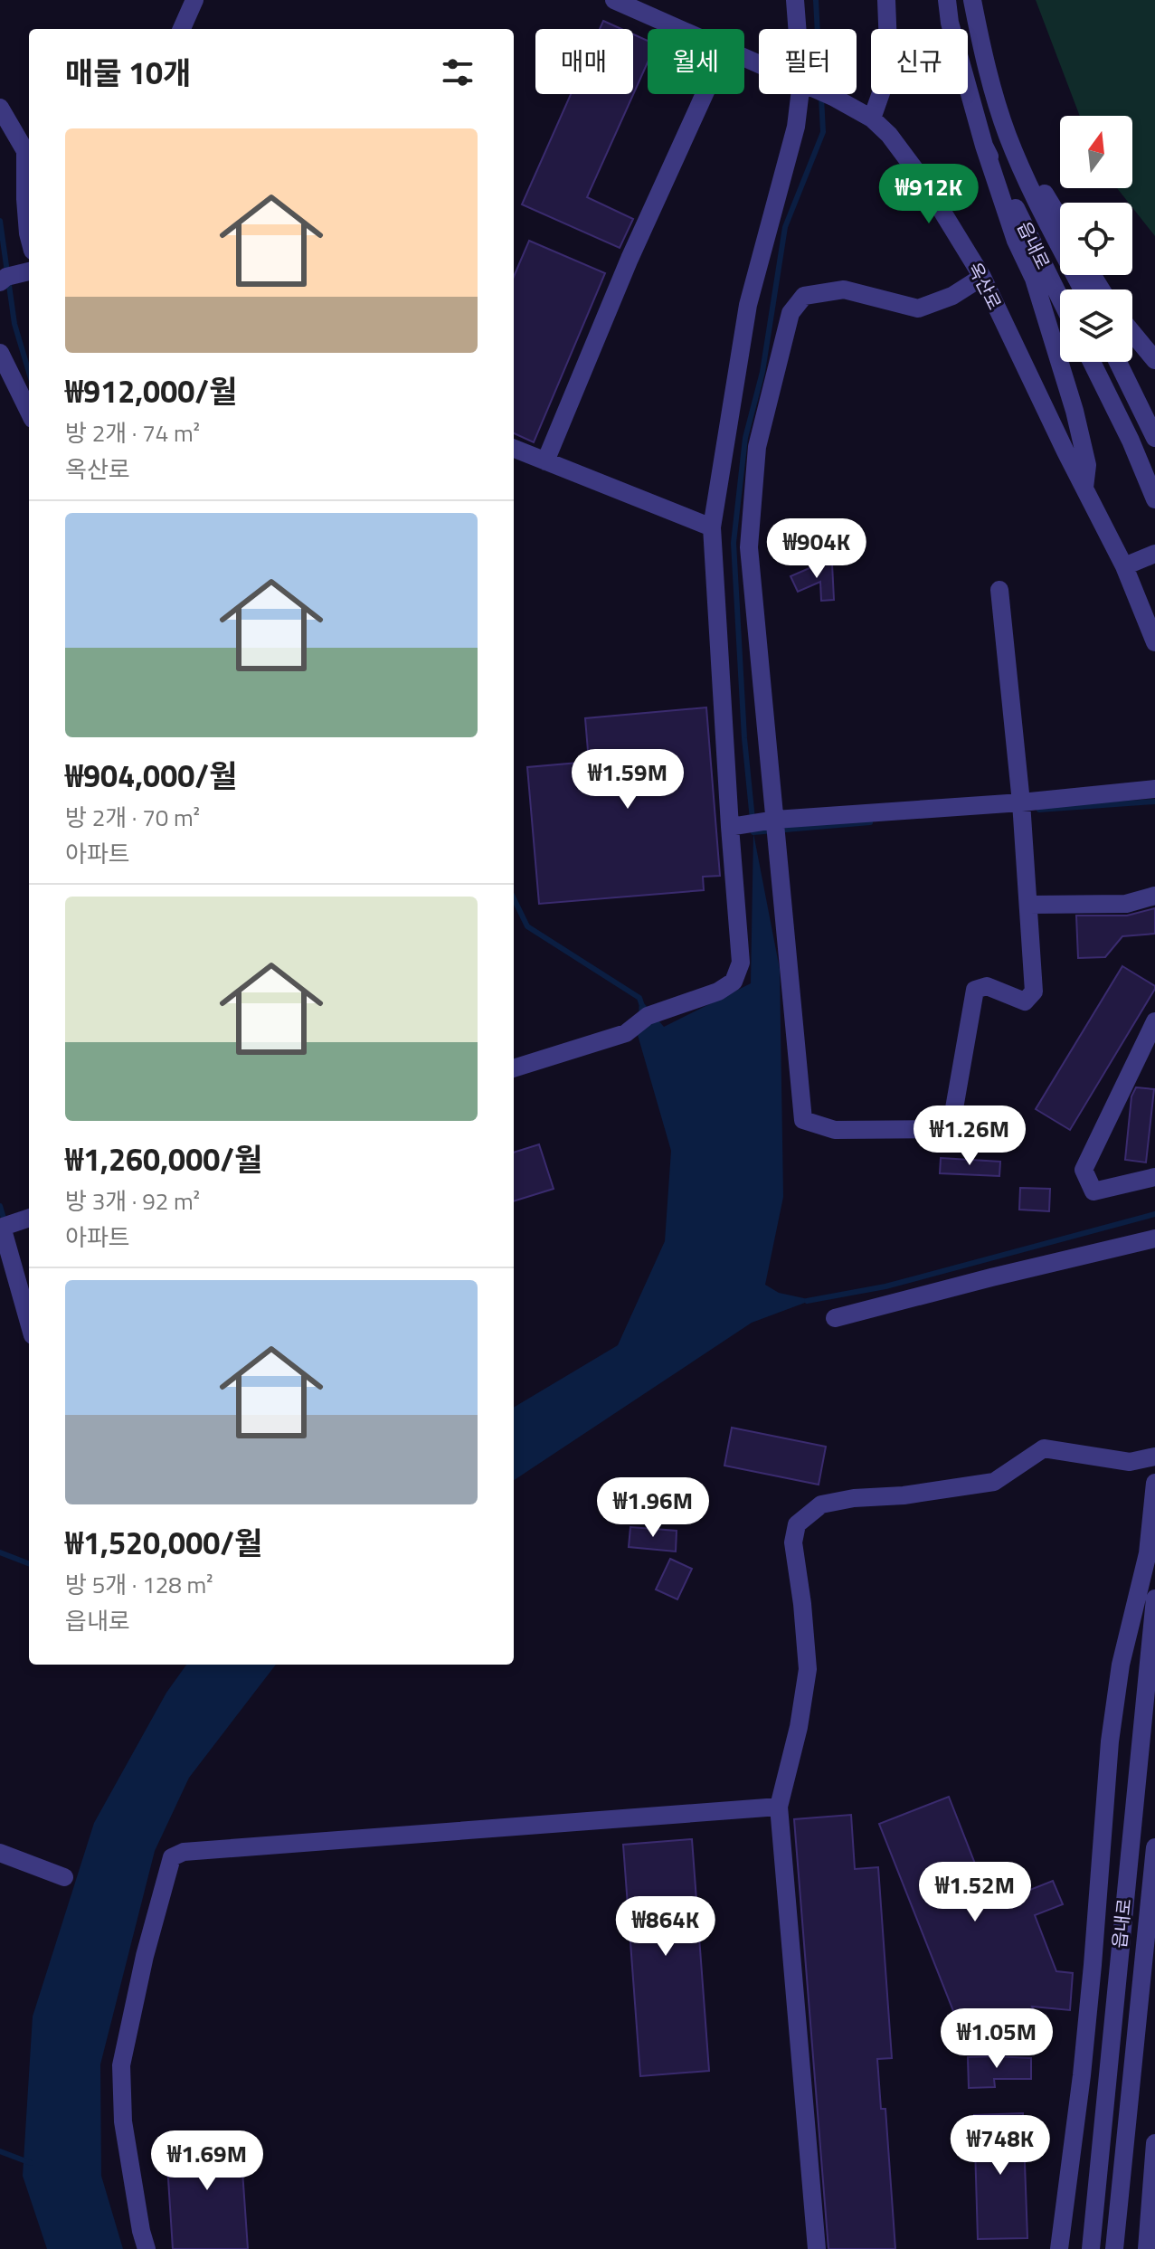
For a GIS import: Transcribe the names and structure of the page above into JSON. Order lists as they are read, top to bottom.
{
  "streets": {
    "street": ["읍내로", "옥산로"]
  },
  "north": "top",
  "page": {
    "chip": [
      "매매",
      "월세",
      "필터",
      "신규"
    ],
    "heading": "매물 10개",
    "list": [
      {
        "name": "₩912,000/월",
        "note": "방 2개 · 74 m² · 옥산로"
      },
      {
        "name": "₩904,000/월",
        "note": "방 2개 · 70 m² · 아파트"
      },
      {
        "name": "₩1,260,000/월",
        "note": "방 3개 · 92 m² · 아파트"
      },
      {
        "name": "₩1,520,000/월",
        "note": "방 5개 · 128 m² · 읍내로"
      }
    ],
    "price": [
      "₩912K",
      "₩904K",
      "₩1.59M",
      "₩1.26M",
      "₩1.96M",
      "₩1.52M",
      "₩864K",
      "₩1.05M",
      "₩748K",
      "₩1.69M"
    ]
  }
}
